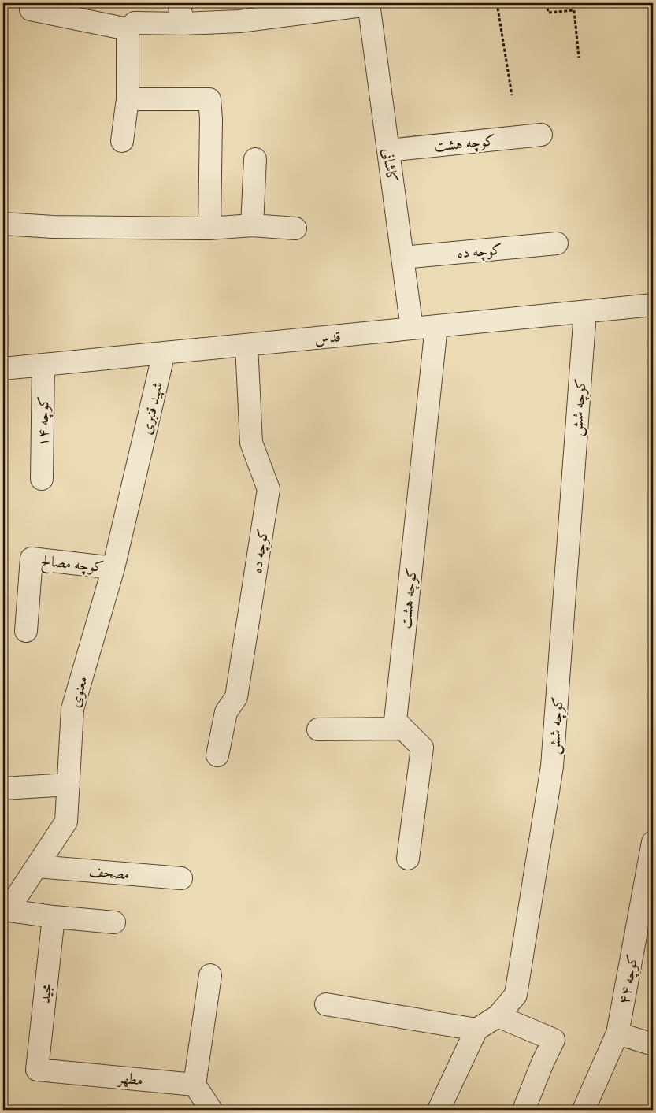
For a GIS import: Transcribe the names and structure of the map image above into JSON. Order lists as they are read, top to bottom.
{
  "streets": {
    "street": [
      "کوچه هشت",
      "کاشانی",
      "کوچه ده",
      "قدس",
      "کوچه شش",
      "شهید قنبری",
      "کوچه ۱۴",
      "کوچه مصالح",
      "معنوی",
      "مصحف",
      "کوچه ۴۴",
      "مجید",
      "مطهر"
    ]
  },
  "crossings": [
    ["کوچه هشت", "کاشانی"],
    ["کوچه هشت", "قدس"],
    ["کاشانی", "کوچه ده"],
    ["کاشانی", "قدس"],
    ["کوچه ده", "قدس"],
    ["قدس", "کوچه شش"],
    ["قدس", "شهید قنبری"],
    ["قدس", "کوچه ۱۴"],
    ["شهید قنبری", "معنوی"],
    ["کوچه مصالح", "معنوی"],
    ["معنوی", "مصحف"],
    ["مجید", "مطهر"]
  ]
}
